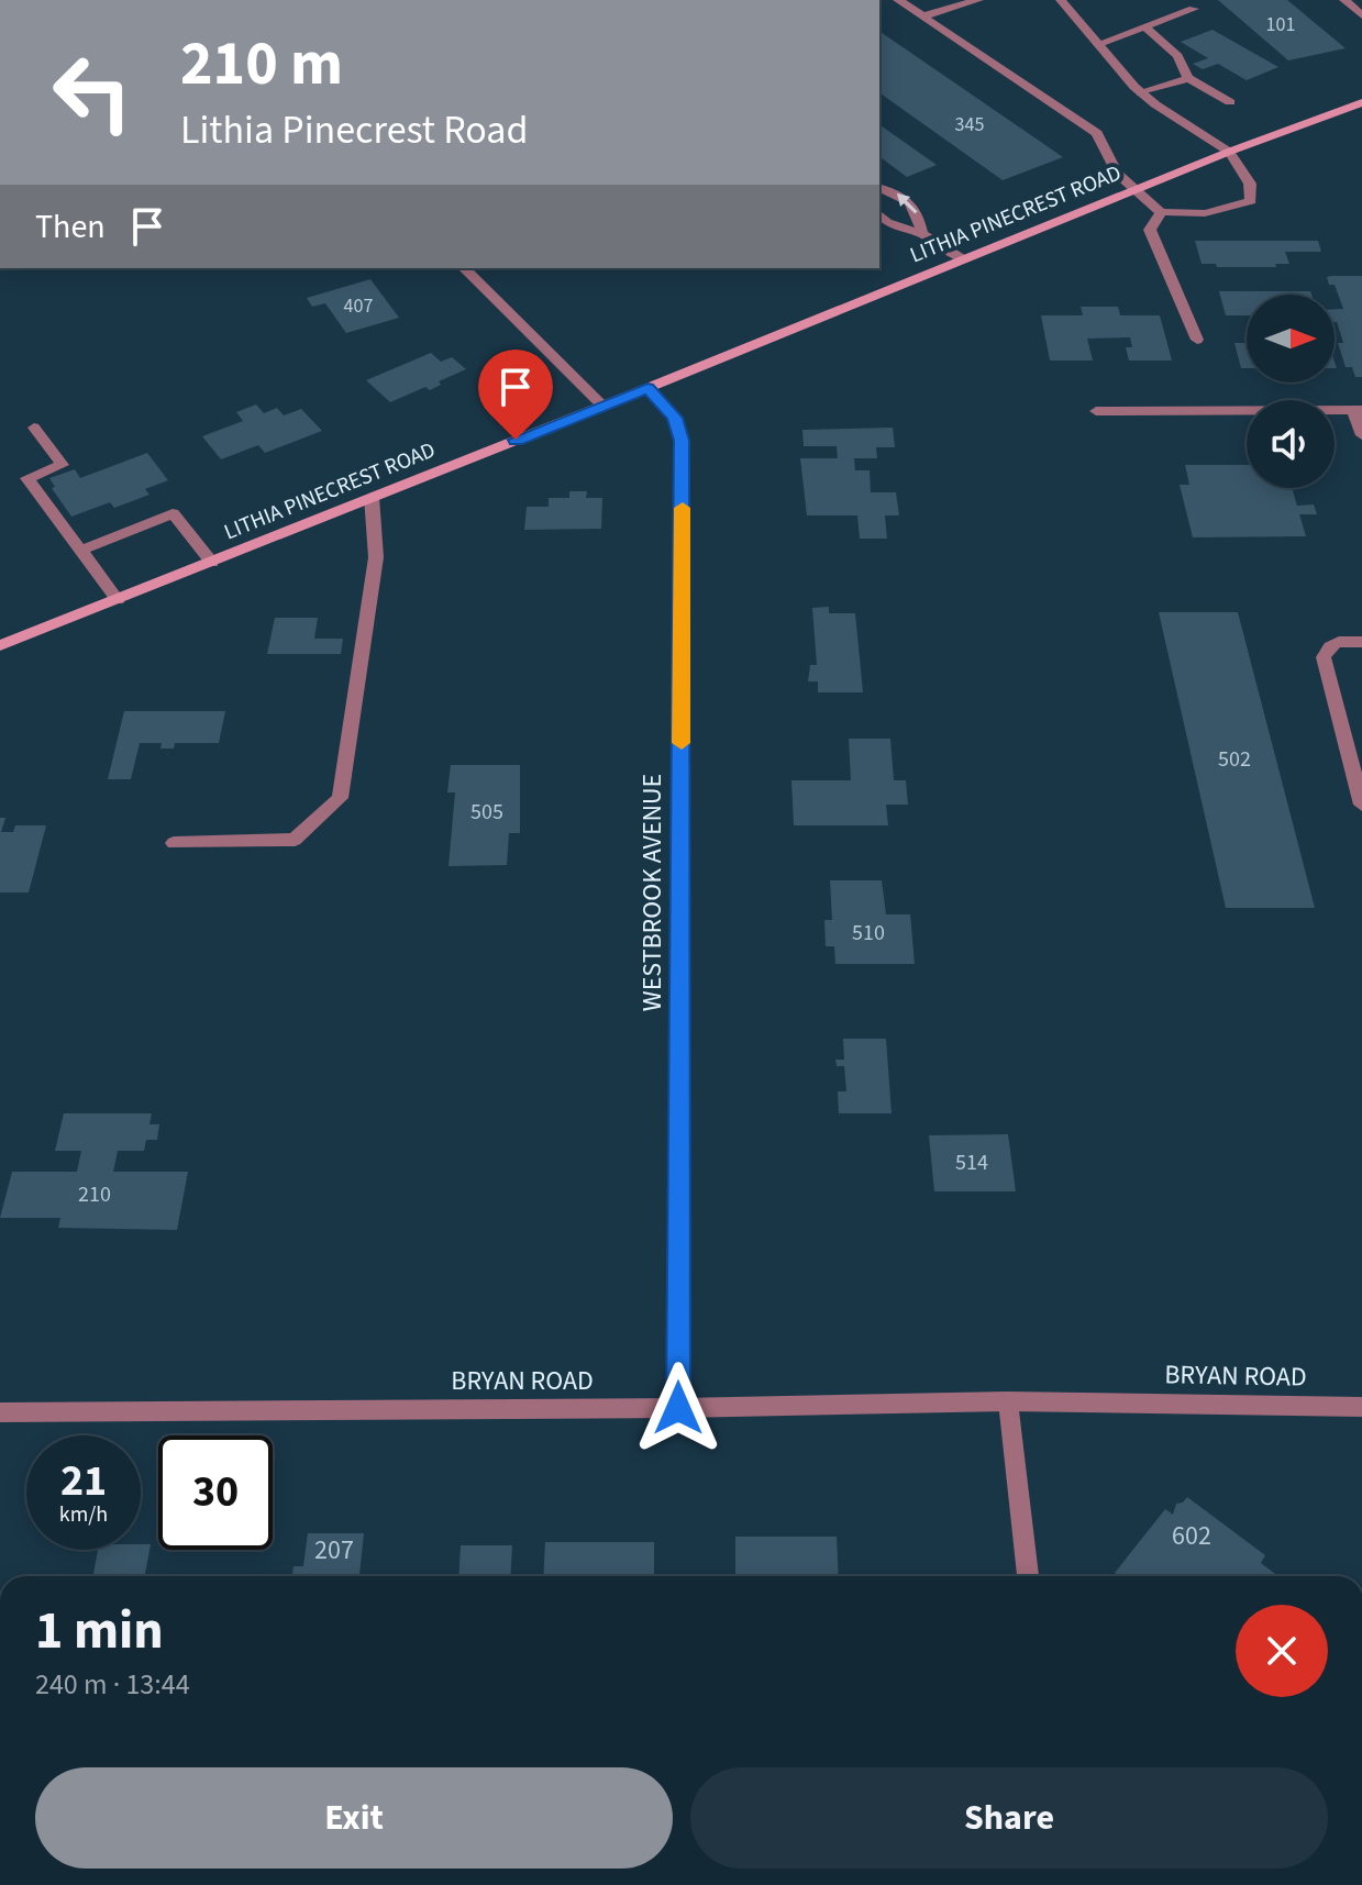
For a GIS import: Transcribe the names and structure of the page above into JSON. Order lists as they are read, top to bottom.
{
  "streets": {
    "main road": ["LITHIA PINECREST ROAD"],
    "street": ["WESTBROOK AVENUE", "BRYAN ROAD"]
  },
  "crossings": [
    ["LITHIA PINECREST ROAD", "WESTBROOK AVENUE"],
    ["WESTBROOK AVENUE", "BRYAN ROAD"]
  ],
  "house_numbers": [
    "101",
    "345",
    "407",
    "502",
    "505",
    "510",
    "514",
    "210",
    "602",
    "207"
  ],
  "north": "right",
  "page": {
    "turn": ["210 m", "Lithia Pinecrest Road"],
    "then": "Then",
    "speed": "21 km/h",
    "limit": "30",
    "heading": ["1 min", "240 m · 13:44"],
    "buttons": ["Exit", "Share"]
  }
}
